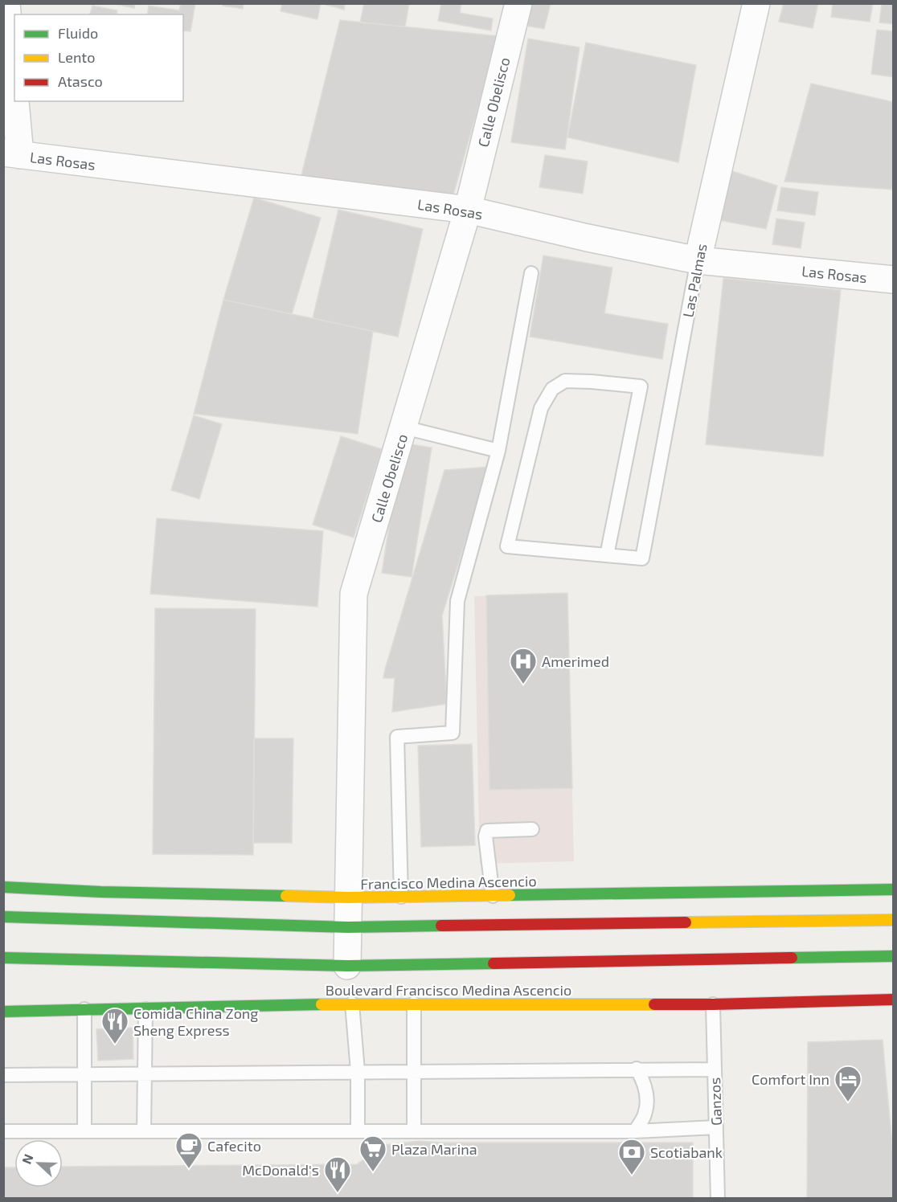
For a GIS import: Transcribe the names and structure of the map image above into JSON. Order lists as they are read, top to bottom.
{
  "streets": {
    "main road": ["Francisco Medina Ascencio", "Boulevard Francisco Medina Ascencio"],
    "street": ["Calle Obelisco", "Las Rosas", "Las Palmas"],
    "lane": ["Ganzos"]
  },
  "crossings": [
    ["Calle Obelisco", "Las Rosas"],
    ["Calle Obelisco", "Francisco Medina Ascencio"],
    ["Las Rosas", "Las Palmas"],
    ["Boulevard Francisco Medina Ascencio", "Ganzos"]
  ],
  "places": {
    "hospital": ["Amerimed"],
    "restaurant": ["Comida China Zong Sheng Express", "McDonald's"],
    "hotel": ["Comfort Inn"],
    "cafe": ["Cafecito"],
    "supermarket": ["Plaza Marina"],
    "bank": ["Scotiabank"]
  },
  "legend": ["Fluido", "Lento", "Atasco"],
  "north": "left"
}
